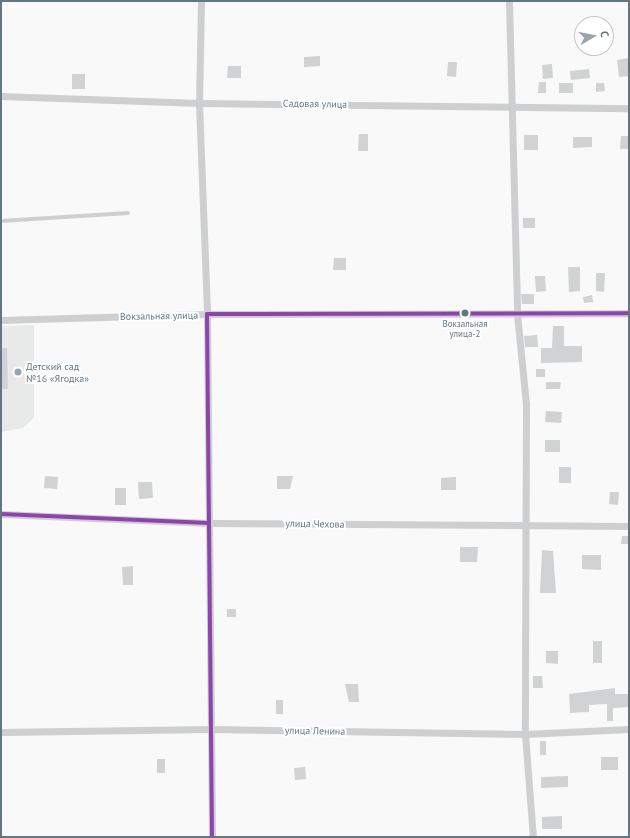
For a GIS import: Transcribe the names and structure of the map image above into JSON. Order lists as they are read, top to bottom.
{
  "streets": {
    "street": [
      "Садовая улица",
      "Вокзальная улица",
      "улица Чехова",
      "улица Ленина"
    ]
  },
  "places": ["Вокзальная улица-2", "Детский сад №16 «Ягодка»"],
  "north": "right"
}
